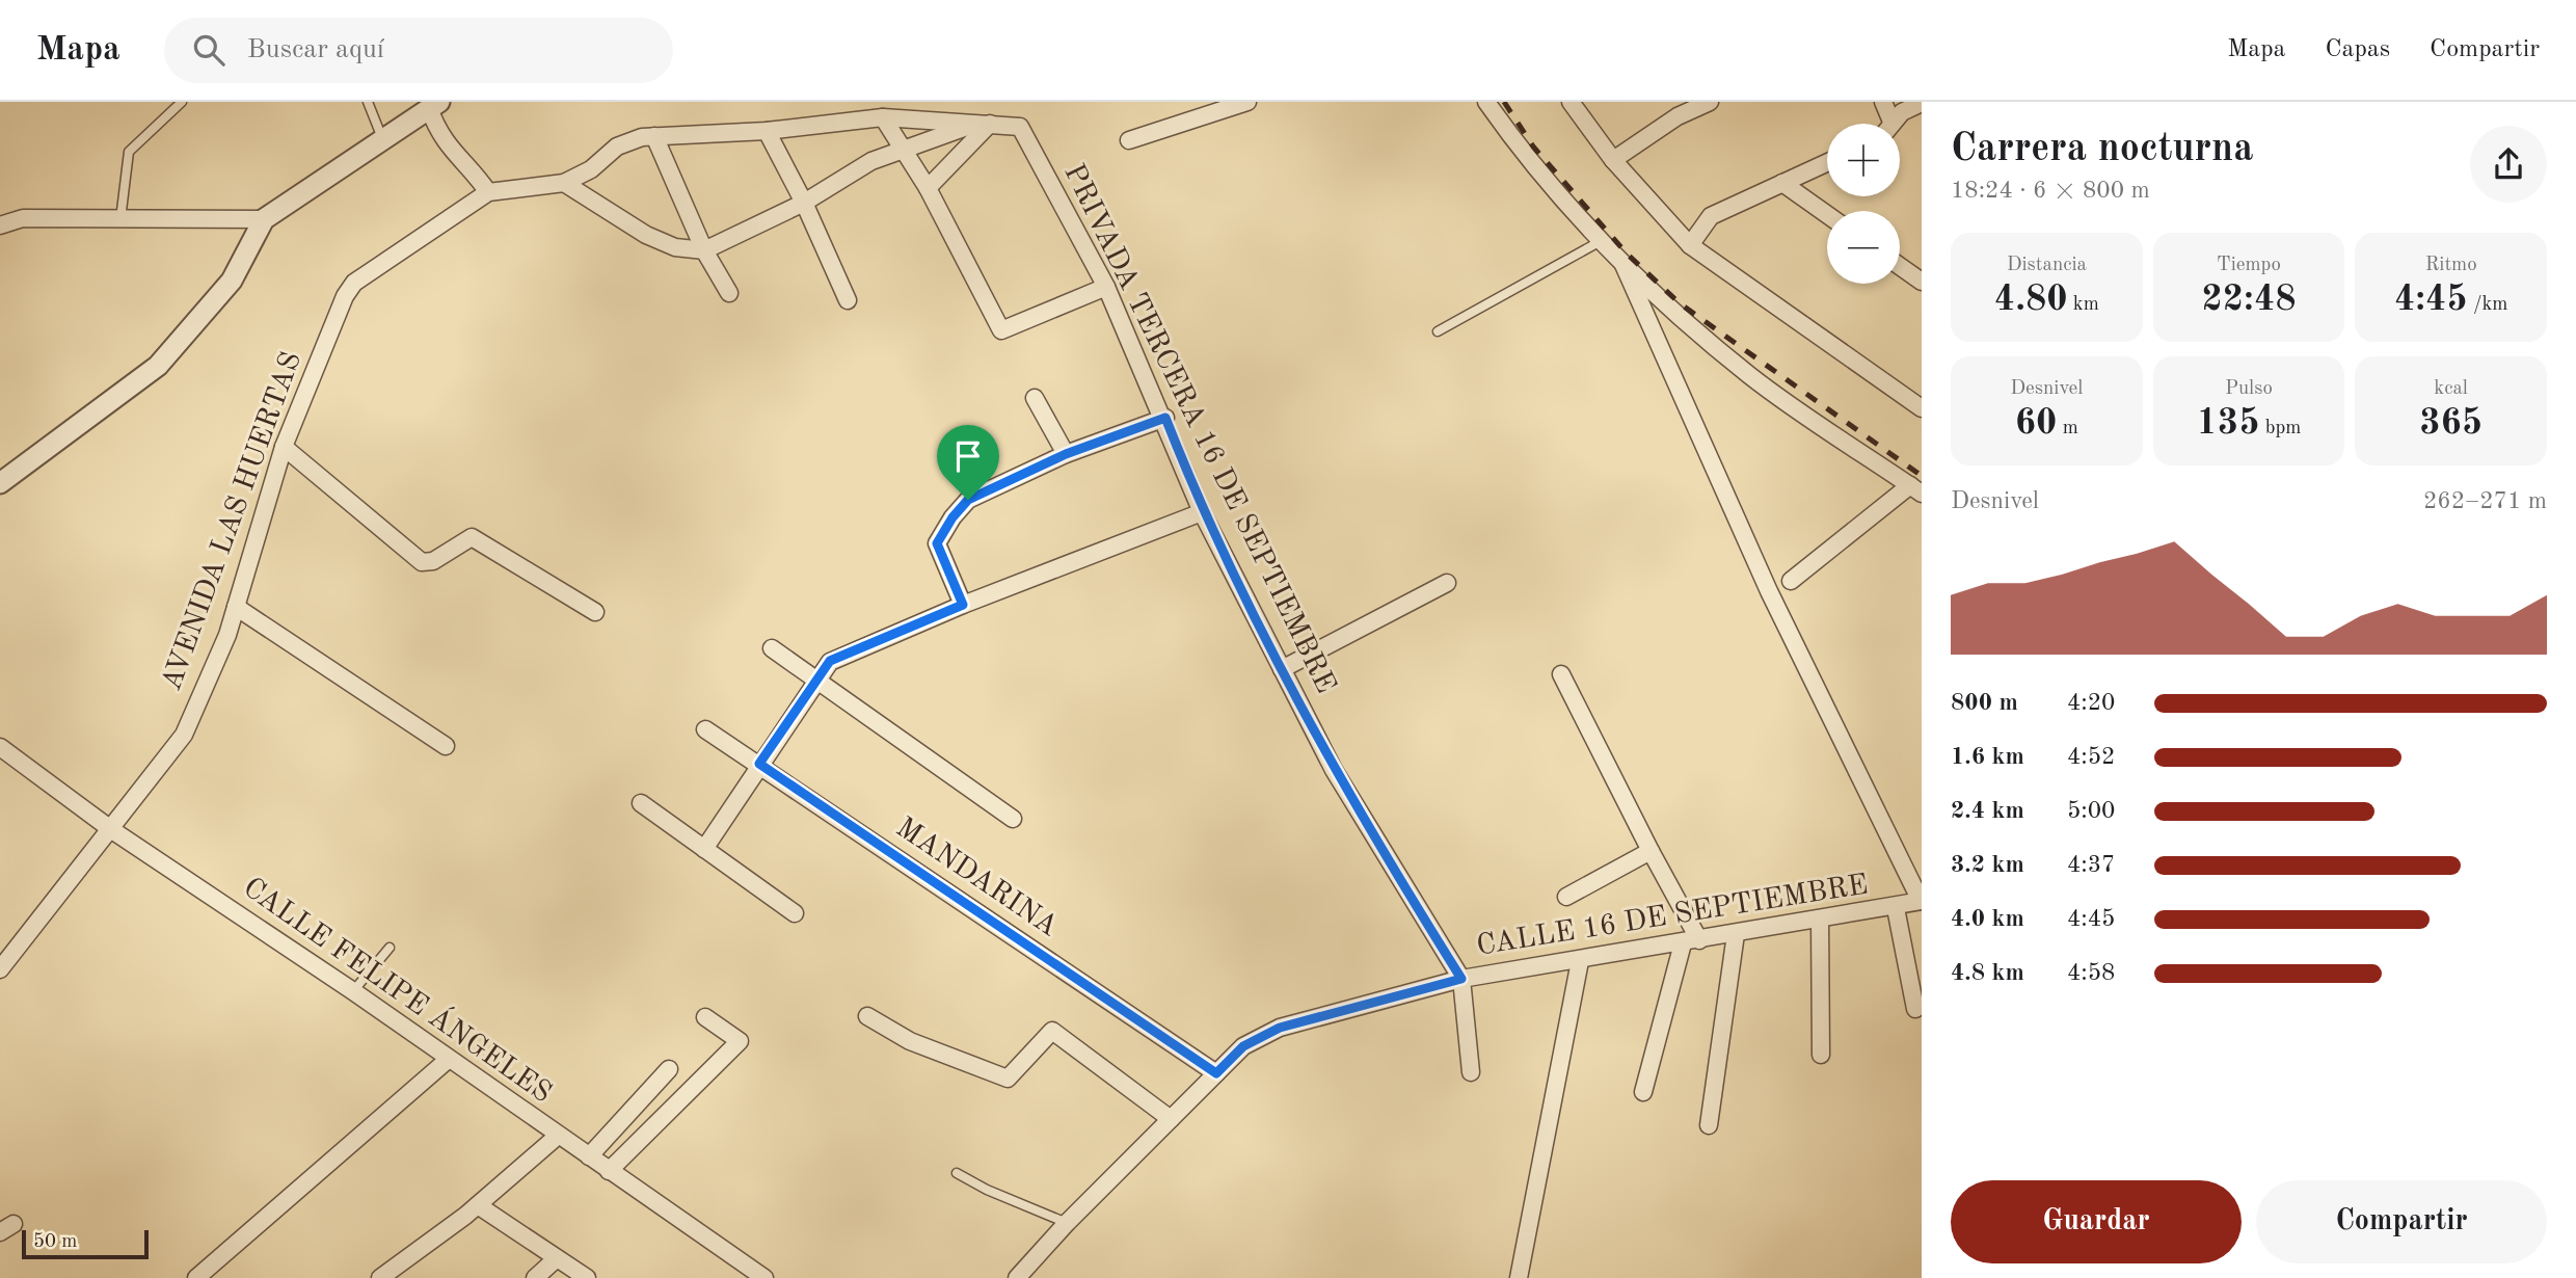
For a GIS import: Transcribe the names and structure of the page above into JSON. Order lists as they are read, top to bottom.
{
  "streets": {
    "street": [
      "PRIVADA TERCERA 16 DE SEPTIEMBRE",
      "AVENIDA LAS HUERTAS",
      "MANDARINA",
      "CALLE 16 DE SEPTIEMBRE",
      "CALLE FELIPE ÁNGELES"
    ]
  },
  "crossings": [
    ["PRIVADA TERCERA 16 DE SEPTIEMBRE", "AVENIDA LAS HUERTAS"],
    ["PRIVADA TERCERA 16 DE SEPTIEMBRE", "CALLE 16 DE SEPTIEMBRE"],
    ["AVENIDA LAS HUERTAS", "CALLE FELIPE ÁNGELES"],
    ["MANDARINA", "CALLE 16 DE SEPTIEMBRE"]
  ],
  "scale_bar": "50 m",
  "page": {
    "header": "Mapa",
    "search": "Buscar aquí",
    "nav": ["Mapa", "Capas", "Compartir"],
    "heading": ["Carrera nocturna", "18:24 · 6 × 800 m"],
    "map_buttons": ["+", "−"],
    "stats": [
      ["Distancia", "4.80 km"],
      ["Tiempo", "22:48"],
      ["Ritmo", "4:45 /km"],
      ["Desnivel", "60 m"],
      ["Pulso", "135 bpm"],
      ["kcal", "365"]
    ],
    "chart": ["Desnivel", "262–271 m"],
    "list": [
      {
        "name": "800 m",
        "note": "4:20"
      },
      {
        "name": "1.6 km",
        "note": "4:52"
      },
      {
        "name": "2.4 km",
        "note": "5:00"
      },
      {
        "name": "3.2 km",
        "note": "4:37"
      },
      {
        "name": "4.0 km",
        "note": "4:45"
      },
      {
        "name": "4.8 km",
        "note": "4:58"
      }
    ],
    "buttons": ["Guardar", "Compartir"],
    "scale": "50 m"
  }
}
